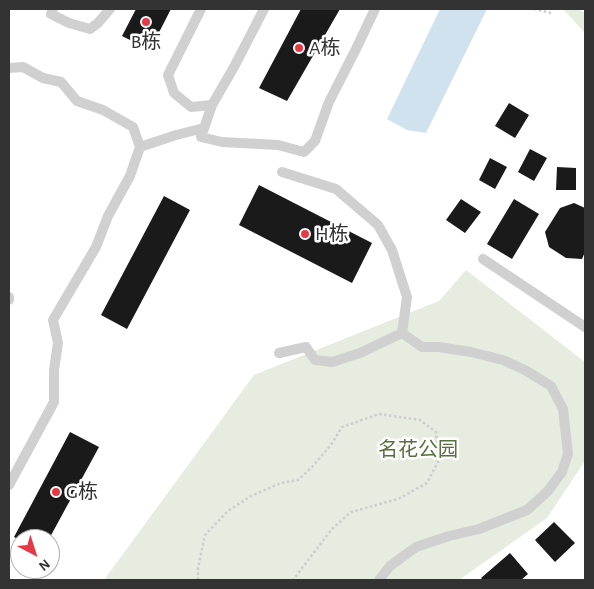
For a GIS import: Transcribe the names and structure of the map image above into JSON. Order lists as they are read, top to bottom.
{
  "parks": ["名花公园"],
  "places": [
    "B栋",
    "A栋",
    "H栋",
    "G栋"
  ],
  "north": "bottom right"
}
